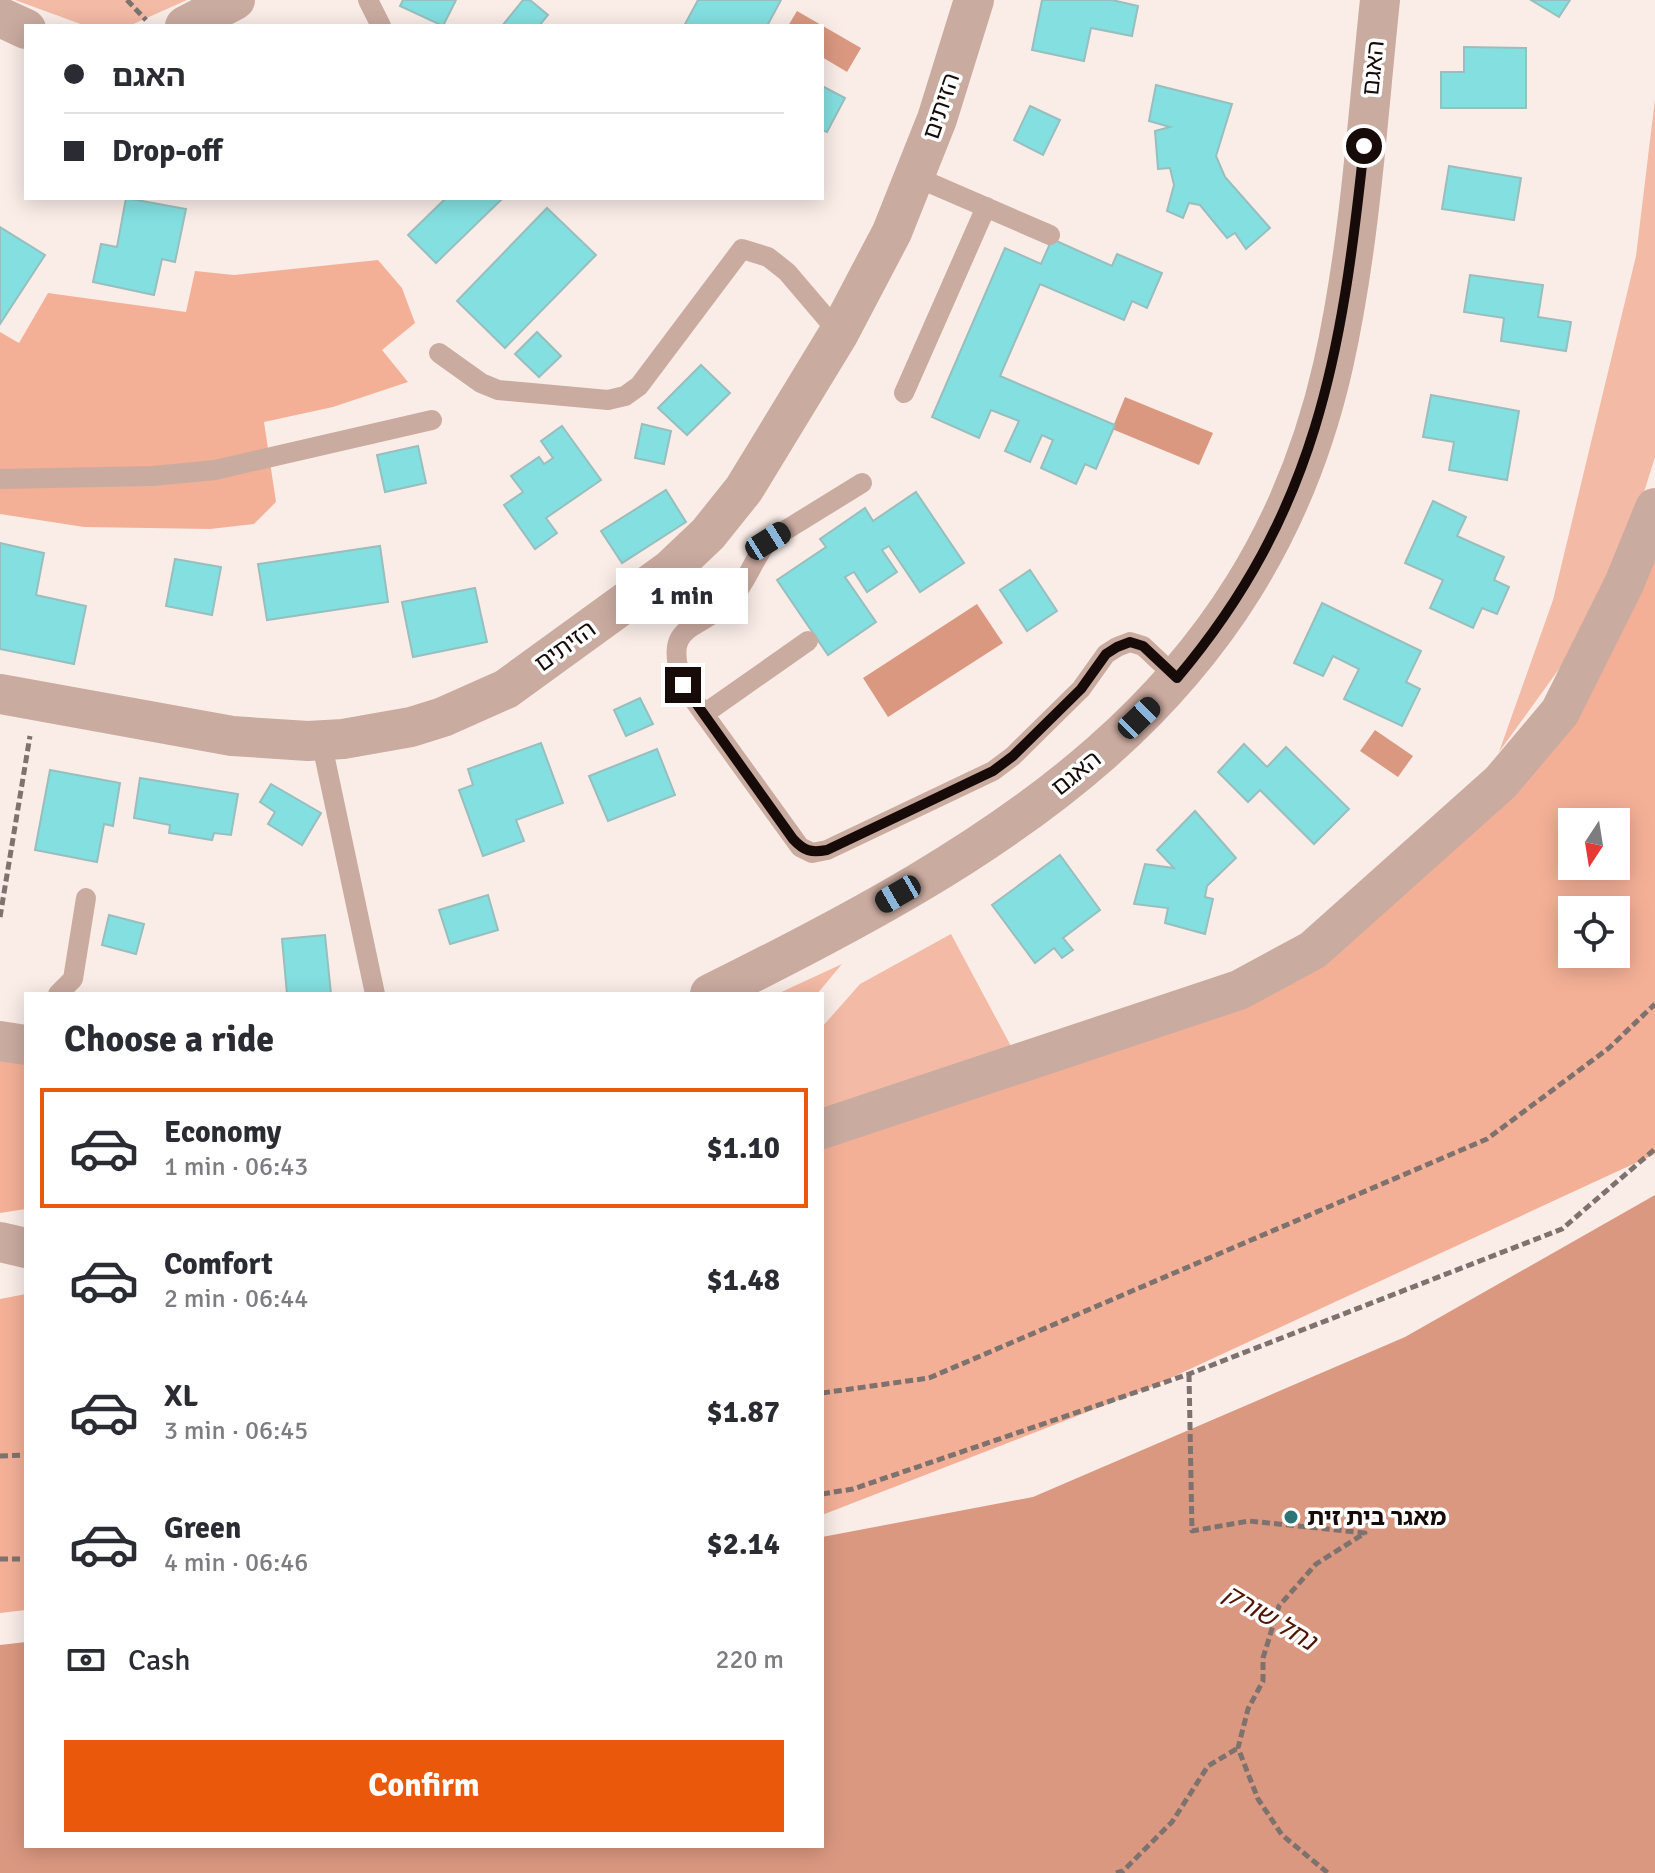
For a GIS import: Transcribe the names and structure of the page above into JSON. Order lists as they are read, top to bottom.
{
  "streets": {
    "street": ["האגם", "הזיתים"]
  },
  "water": ["נחל שורק"],
  "places": ["מאגר בית זית"],
  "north": "bottom",
  "page": {
    "banner": ["האגם", "Drop-off"],
    "bubble": "1 min",
    "heading": "Choose a ride",
    "list": [
      {
        "name": "Economy",
        "note": "1 min · 06:43",
        "value": "$1.10"
      },
      {
        "name": "Comfort",
        "note": "2 min · 06:44",
        "value": "$1.48"
      },
      {
        "name": "XL",
        "note": "3 min · 06:45",
        "value": "$1.87"
      },
      {
        "name": "Green",
        "note": "4 min · 06:46",
        "value": "$2.14"
      }
    ],
    "pay": ["Cash", "220 m"],
    "buttons": "Confirm"
  }
}
